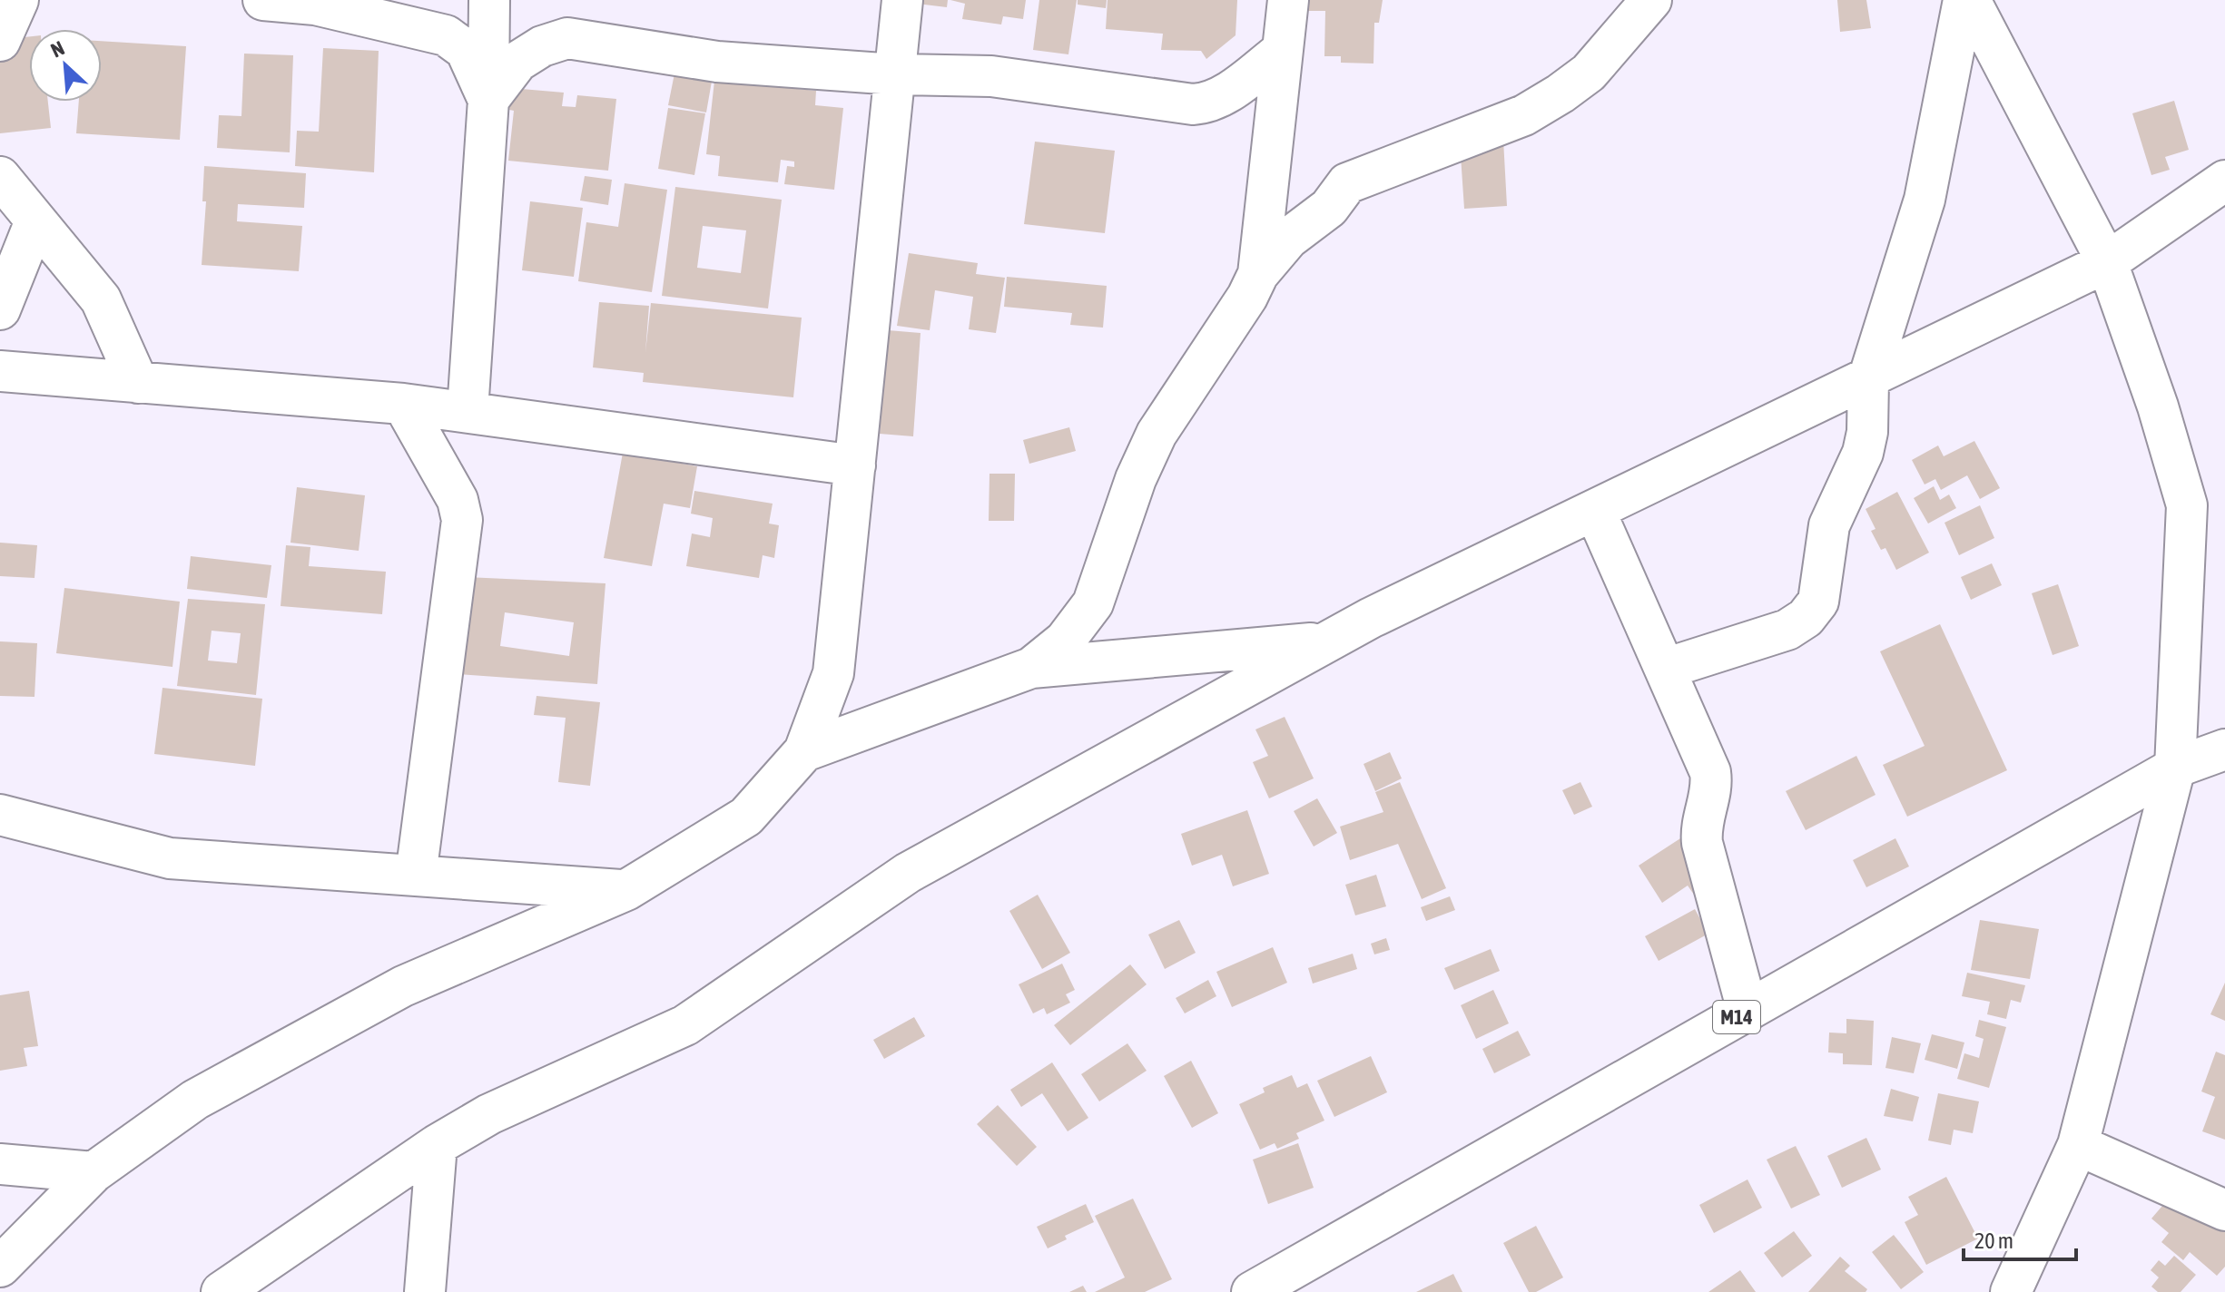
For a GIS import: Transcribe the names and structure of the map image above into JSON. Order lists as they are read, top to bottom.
{
  "streets": {
    "street": ["M14"]
  },
  "scale_bar": "20 m",
  "north": "top left"
}
